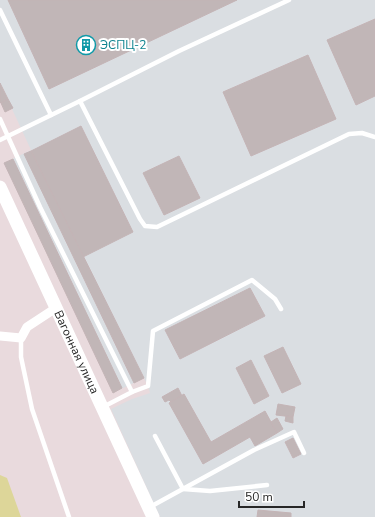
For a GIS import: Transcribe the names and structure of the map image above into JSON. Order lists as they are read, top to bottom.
{
  "streets": {
    "street": ["Вагонная улица"]
  },
  "places": {
    "building": ["ЭСПЦ-2"]
  },
  "scale_bar": "50 m"
}
